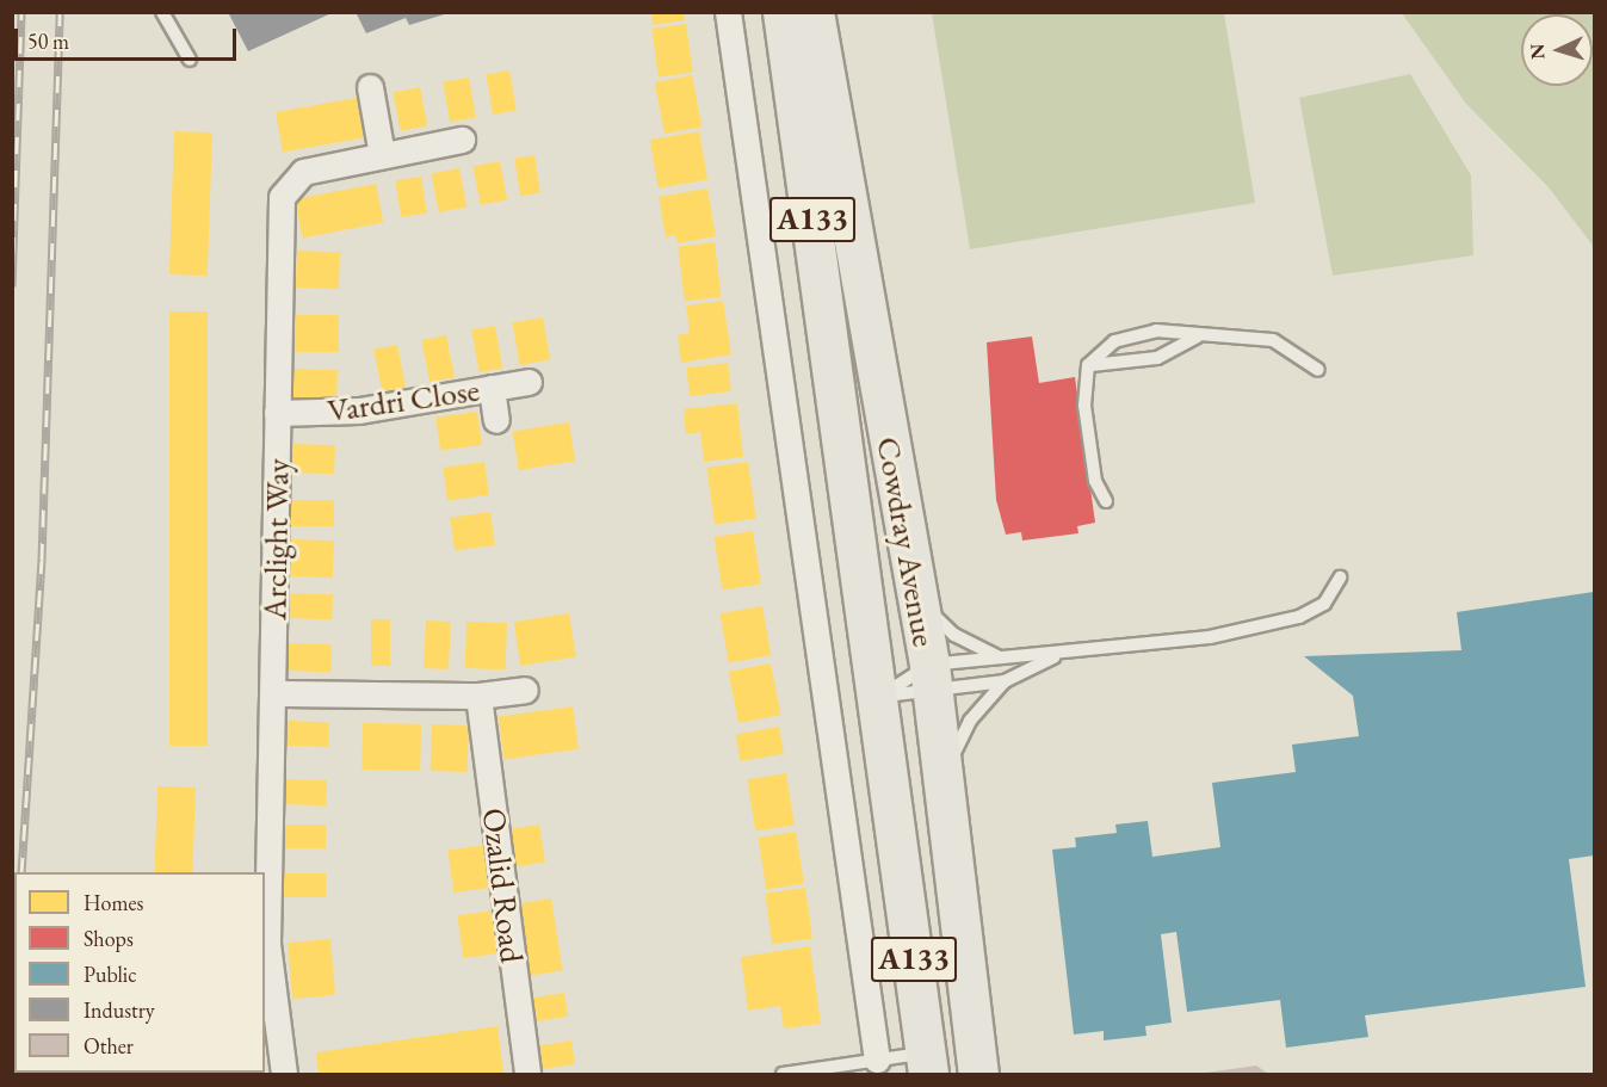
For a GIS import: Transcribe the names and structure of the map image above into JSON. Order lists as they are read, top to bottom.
{
  "streets": {
    "main road": ["A133", "Cowdray Avenue"],
    "street": ["Vardri Close", "Arclight Way", "Ozalid Road"]
  },
  "crossings": [
    ["Vardri Close", "Arclight Way"]
  ],
  "legend": [
    "Homes",
    "Shops",
    "Public",
    "Industry",
    "Other"
  ],
  "scale_bar": "50 m",
  "north": "left"
}
